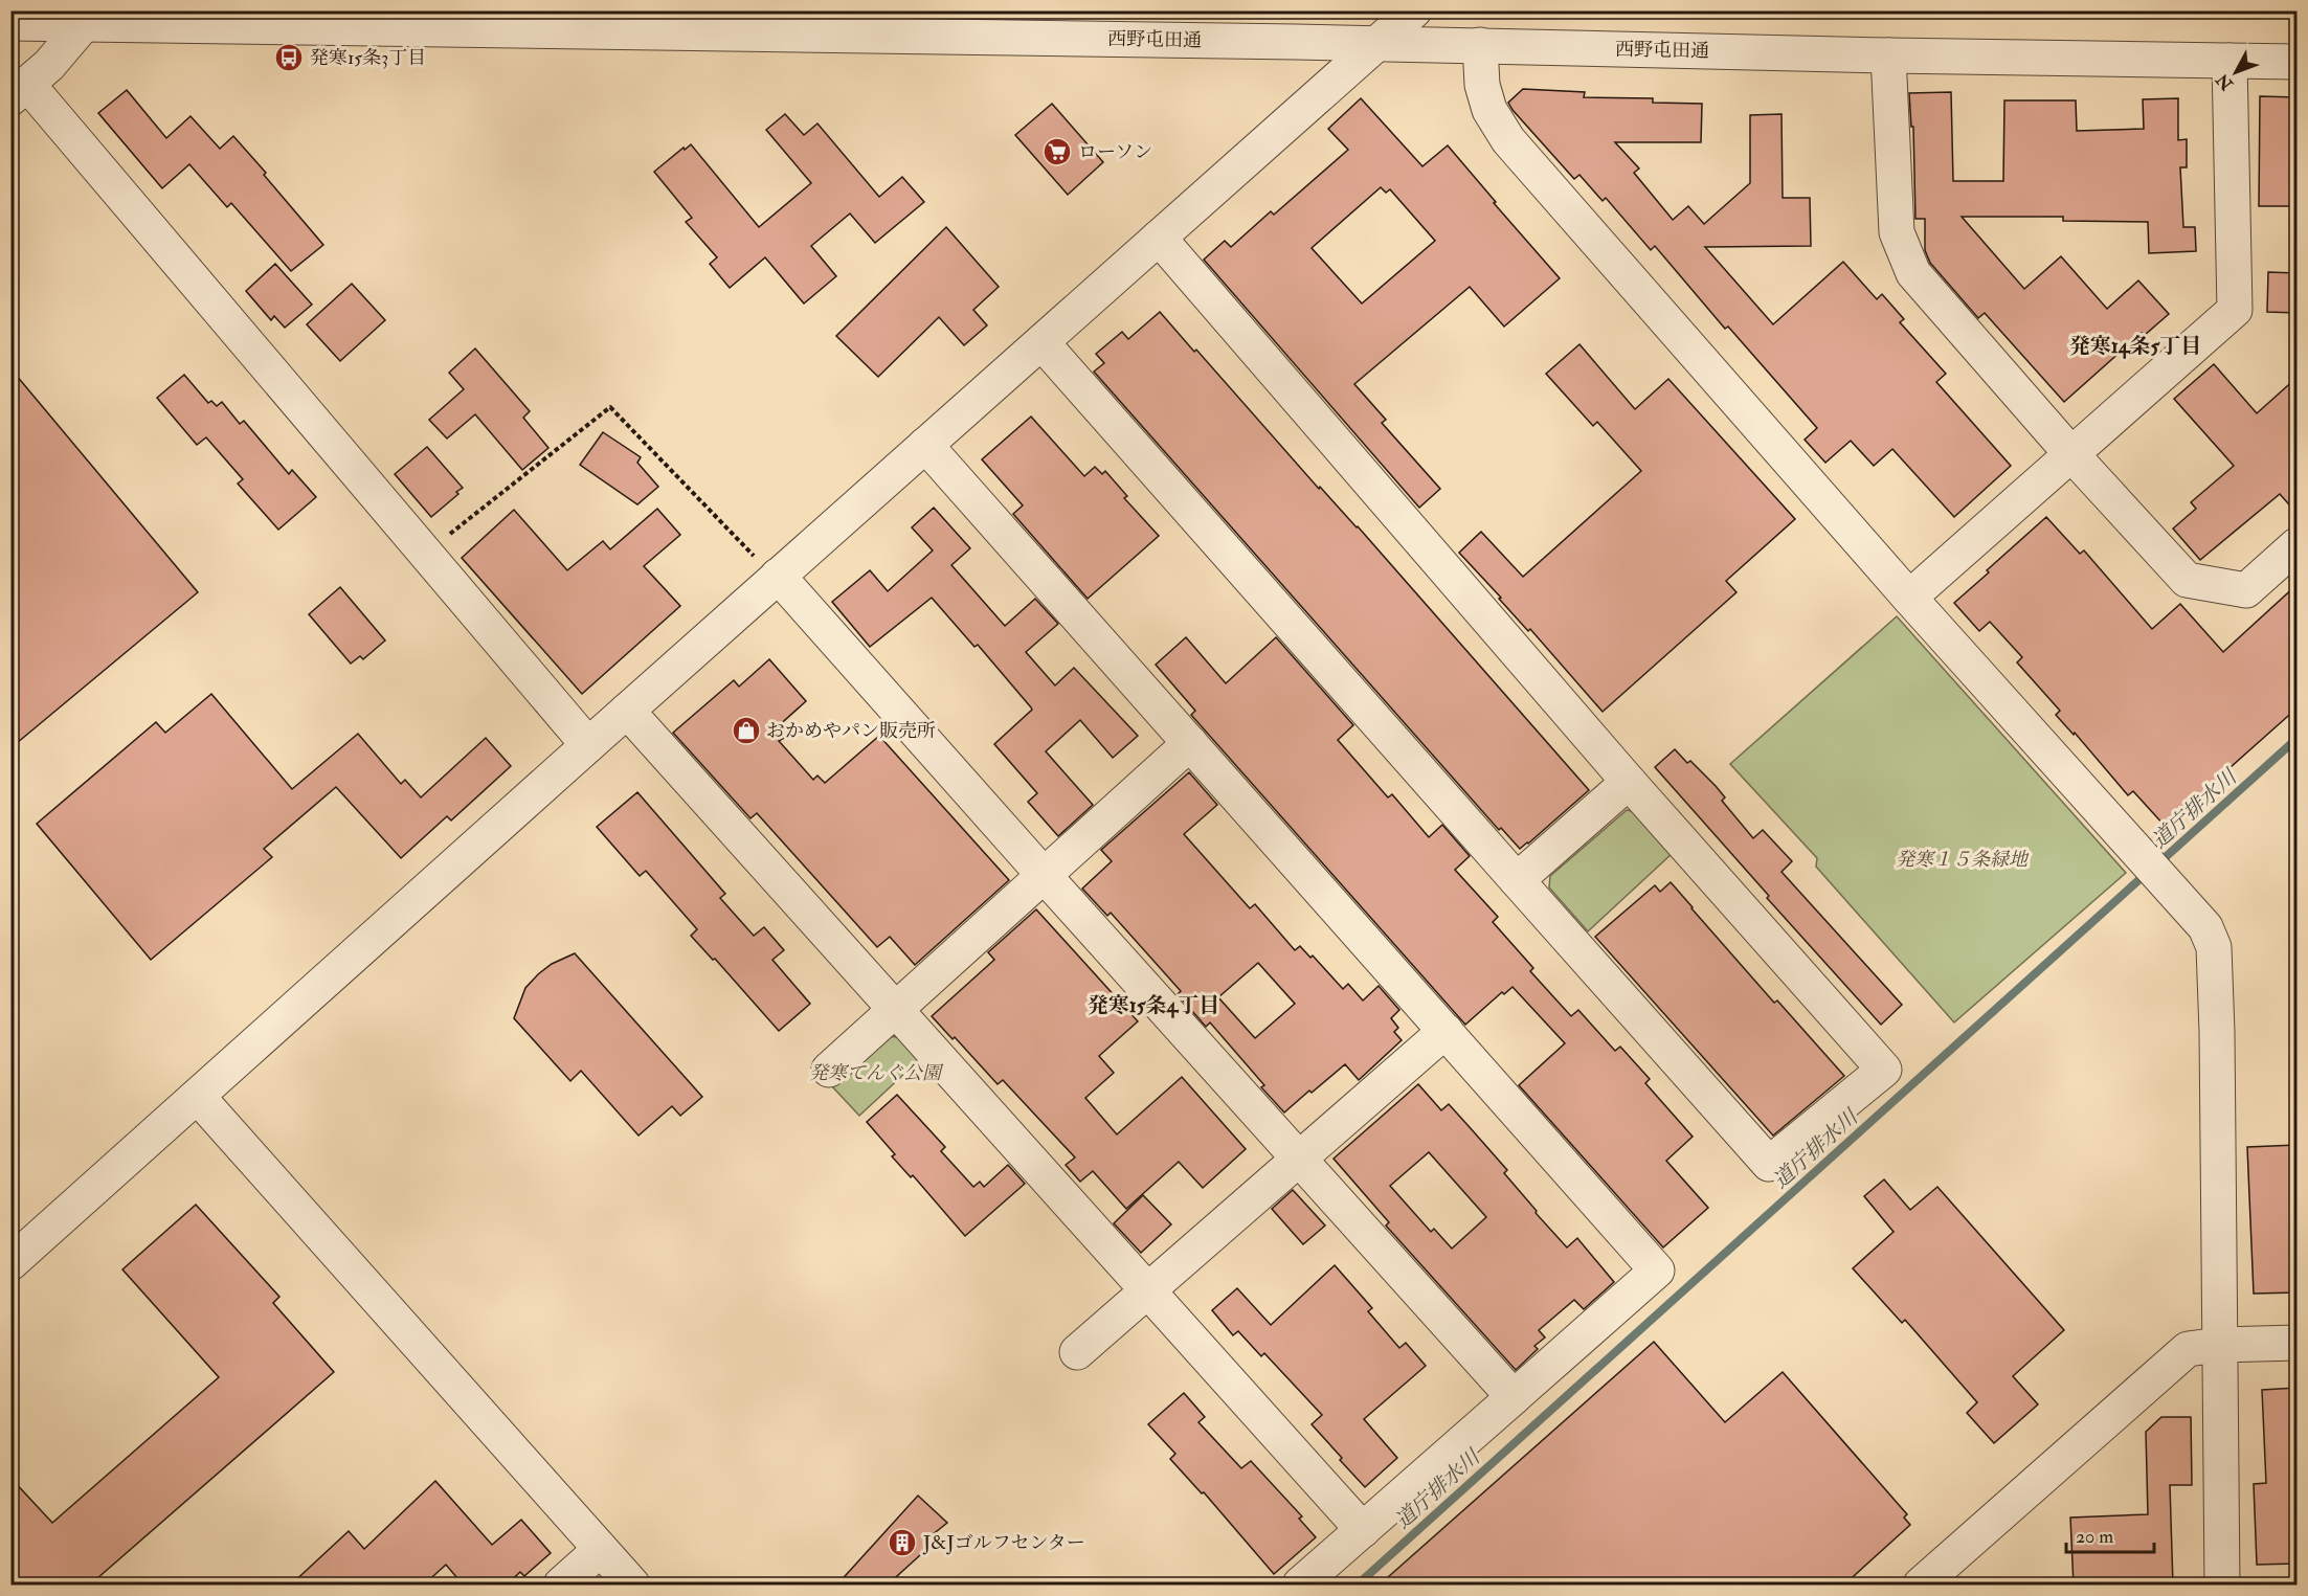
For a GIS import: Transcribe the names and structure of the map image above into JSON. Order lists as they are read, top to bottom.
{
  "streets": {
    "street": ["西野屯田通"]
  },
  "districts": ["発寒14条5丁目", "発寒15条4丁目"],
  "water": ["道庁排水川"],
  "parks": ["発寒１５条緑地", "発寒てんぐ公園"],
  "places": {
    "bus stop": ["発寒15条3丁目"],
    "supermarket": ["ローソン"],
    "shop": ["おかめやパン販売所"],
    "building": ["J&Jゴルフセンター"]
  },
  "scale_bar": "20 m",
  "north": "bottom left"
}
